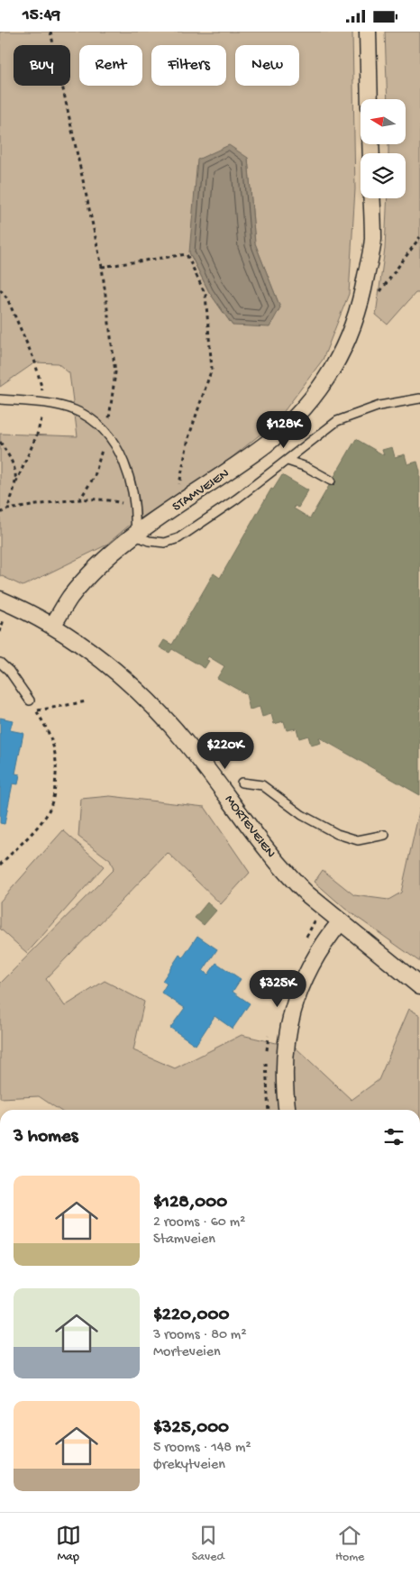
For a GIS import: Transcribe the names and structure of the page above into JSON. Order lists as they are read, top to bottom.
{
  "streets": {
    "street": ["STAMVEIEN", "MORTEVEIEN"]
  },
  "crossings": [
    ["STAMVEIEN", "MORTEVEIEN"]
  ],
  "north": "left",
  "page": {
    "status": "15:49",
    "chip": [
      "Buy",
      "Rent",
      "Filters",
      "New"
    ],
    "price": ["$128K", "$220K", "$325K"],
    "heading": "3 homes",
    "list": [
      {
        "name": "$128,000",
        "note": "2 rooms · 60 m² · Stamveien"
      },
      {
        "name": "$220,000",
        "note": "3 rooms · 80 m² · Morteveien"
      },
      {
        "name": "$325,000",
        "note": "5 rooms · 148 m² · Ørekytveien"
      }
    ],
    "tabs": ["Map", "Saved", "Home"]
  }
}
